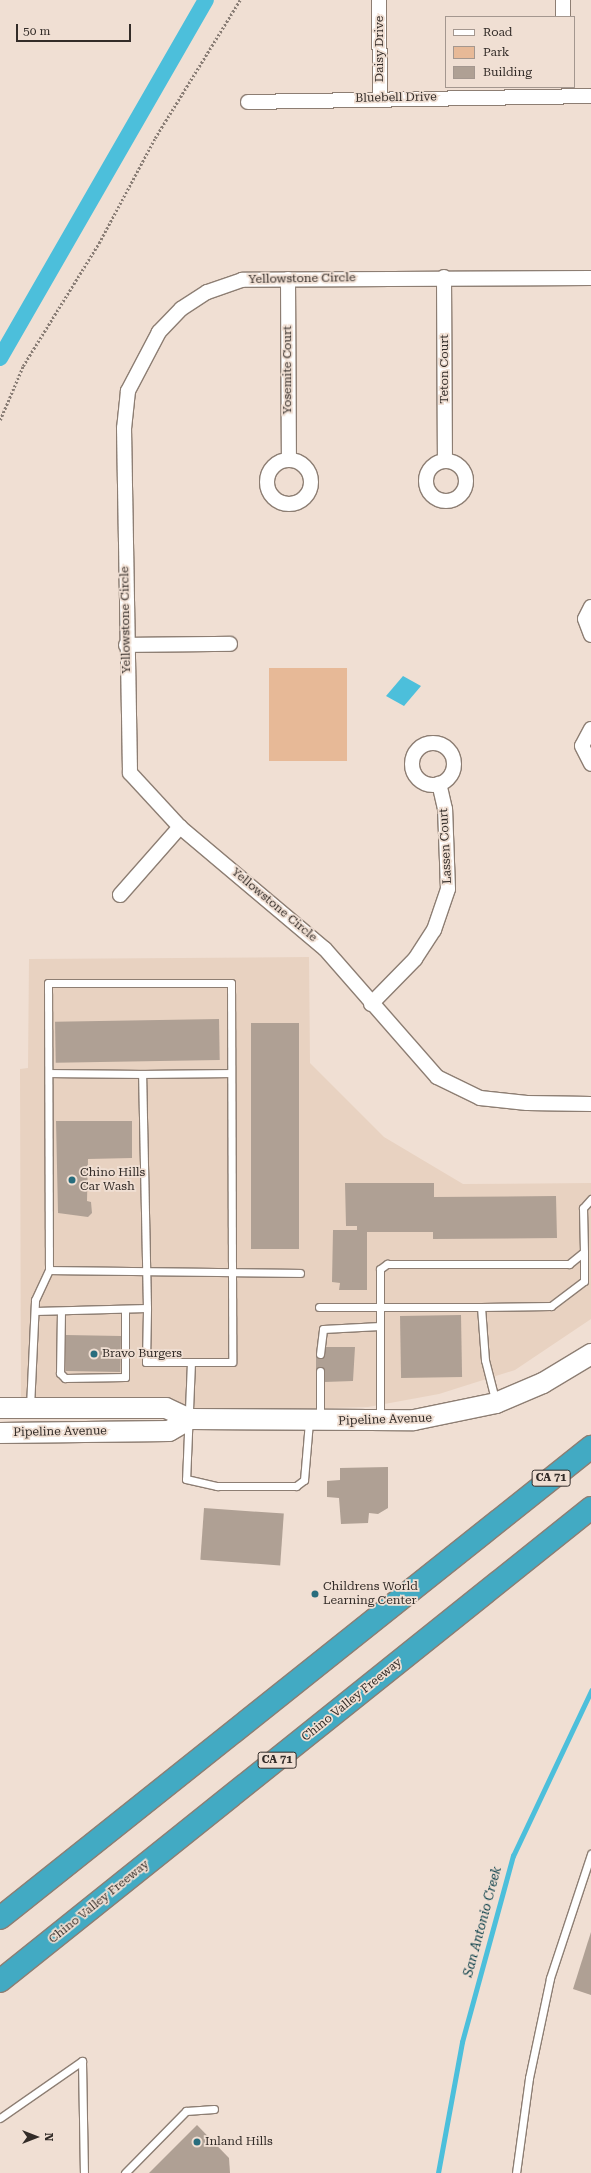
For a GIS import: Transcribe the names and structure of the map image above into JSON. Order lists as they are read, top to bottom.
{
  "streets": {
    "highway": ["CA 71", "Chino Valley Freeway"],
    "main road": ["Pipeline Avenue"],
    "street": [
      "Daisy Drive",
      "Bluebell Drive",
      "Yellowstone Circle",
      "Teton Court",
      "Yosemite Court",
      "Lassen Court"
    ]
  },
  "crossings": [
    ["Daisy Drive", "Bluebell Drive"],
    ["Yellowstone Circle", "Teton Court"],
    ["Yellowstone Circle", "Yosemite Court"],
    ["Yellowstone Circle", "Lassen Court"]
  ],
  "water": ["San Antonio Creek"],
  "places": [
    "Chino Hills Car Wash",
    "Bravo Burgers",
    "Childrens World Learning Center",
    "Inland Hills"
  ],
  "legend": ["Road", "Park", "Building"],
  "scale_bar": "50 m",
  "north": "right"
}
